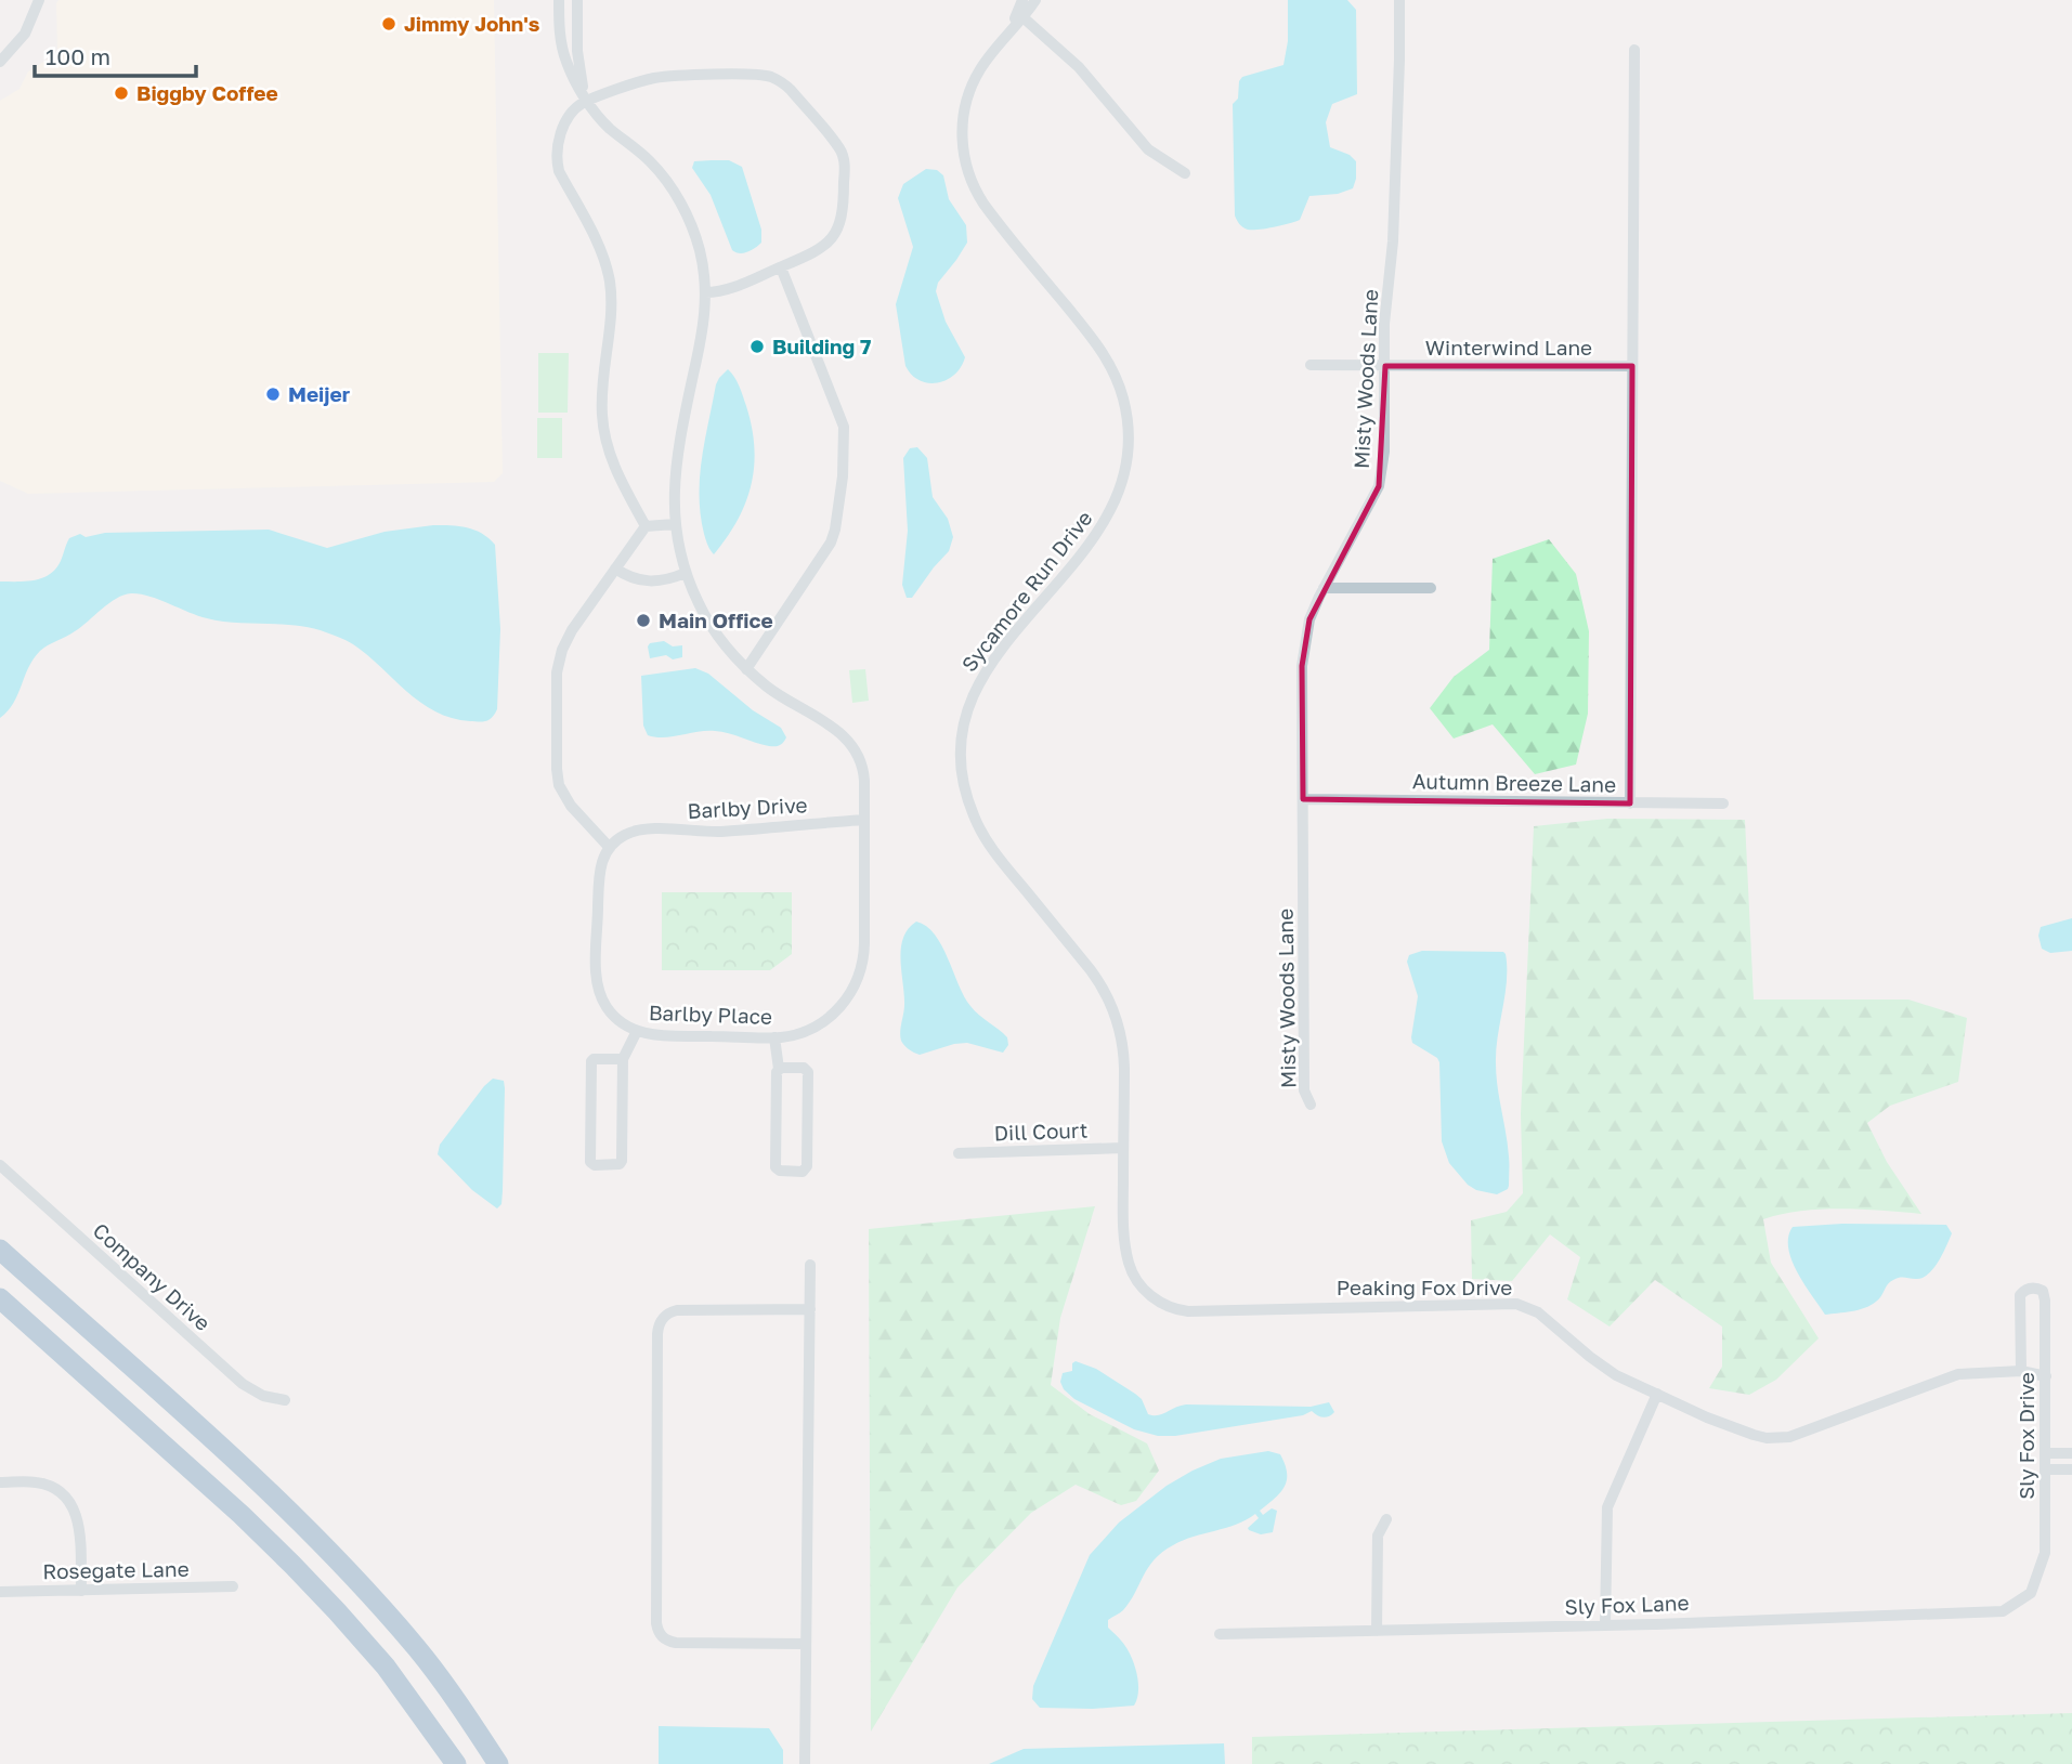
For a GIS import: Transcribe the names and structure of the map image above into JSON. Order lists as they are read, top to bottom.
{
  "streets": {
    "street": [
      "Winterwind Lane",
      "Misty Woods Lane",
      "Sycamore Run Drive",
      "Autumn Breeze Lane",
      "Barlby Drive",
      "Barlby Place",
      "Dill Court",
      "Company Drive",
      "Peaking Fox Drive",
      "Sly Fox Drive",
      "Rosegate Lane",
      "Sly Fox Lane"
    ]
  },
  "crossings": [
    ["Winterwind Lane", "Misty Woods Lane"],
    ["Misty Woods Lane", "Autumn Breeze Lane"],
    ["Sycamore Run Drive", "Dill Court"],
    ["Sycamore Run Drive", "Peaking Fox Drive"],
    ["Barlby Drive", "Barlby Place"],
    ["Peaking Fox Drive", "Sly Fox Drive"],
    ["Sly Fox Drive", "Sly Fox Lane"]
  ],
  "places": [
    "Jimmy John's",
    "Biggby Coffee",
    "Building 7",
    "Meijer",
    "Main Office"
  ],
  "scale_bar": "100 m"
}
